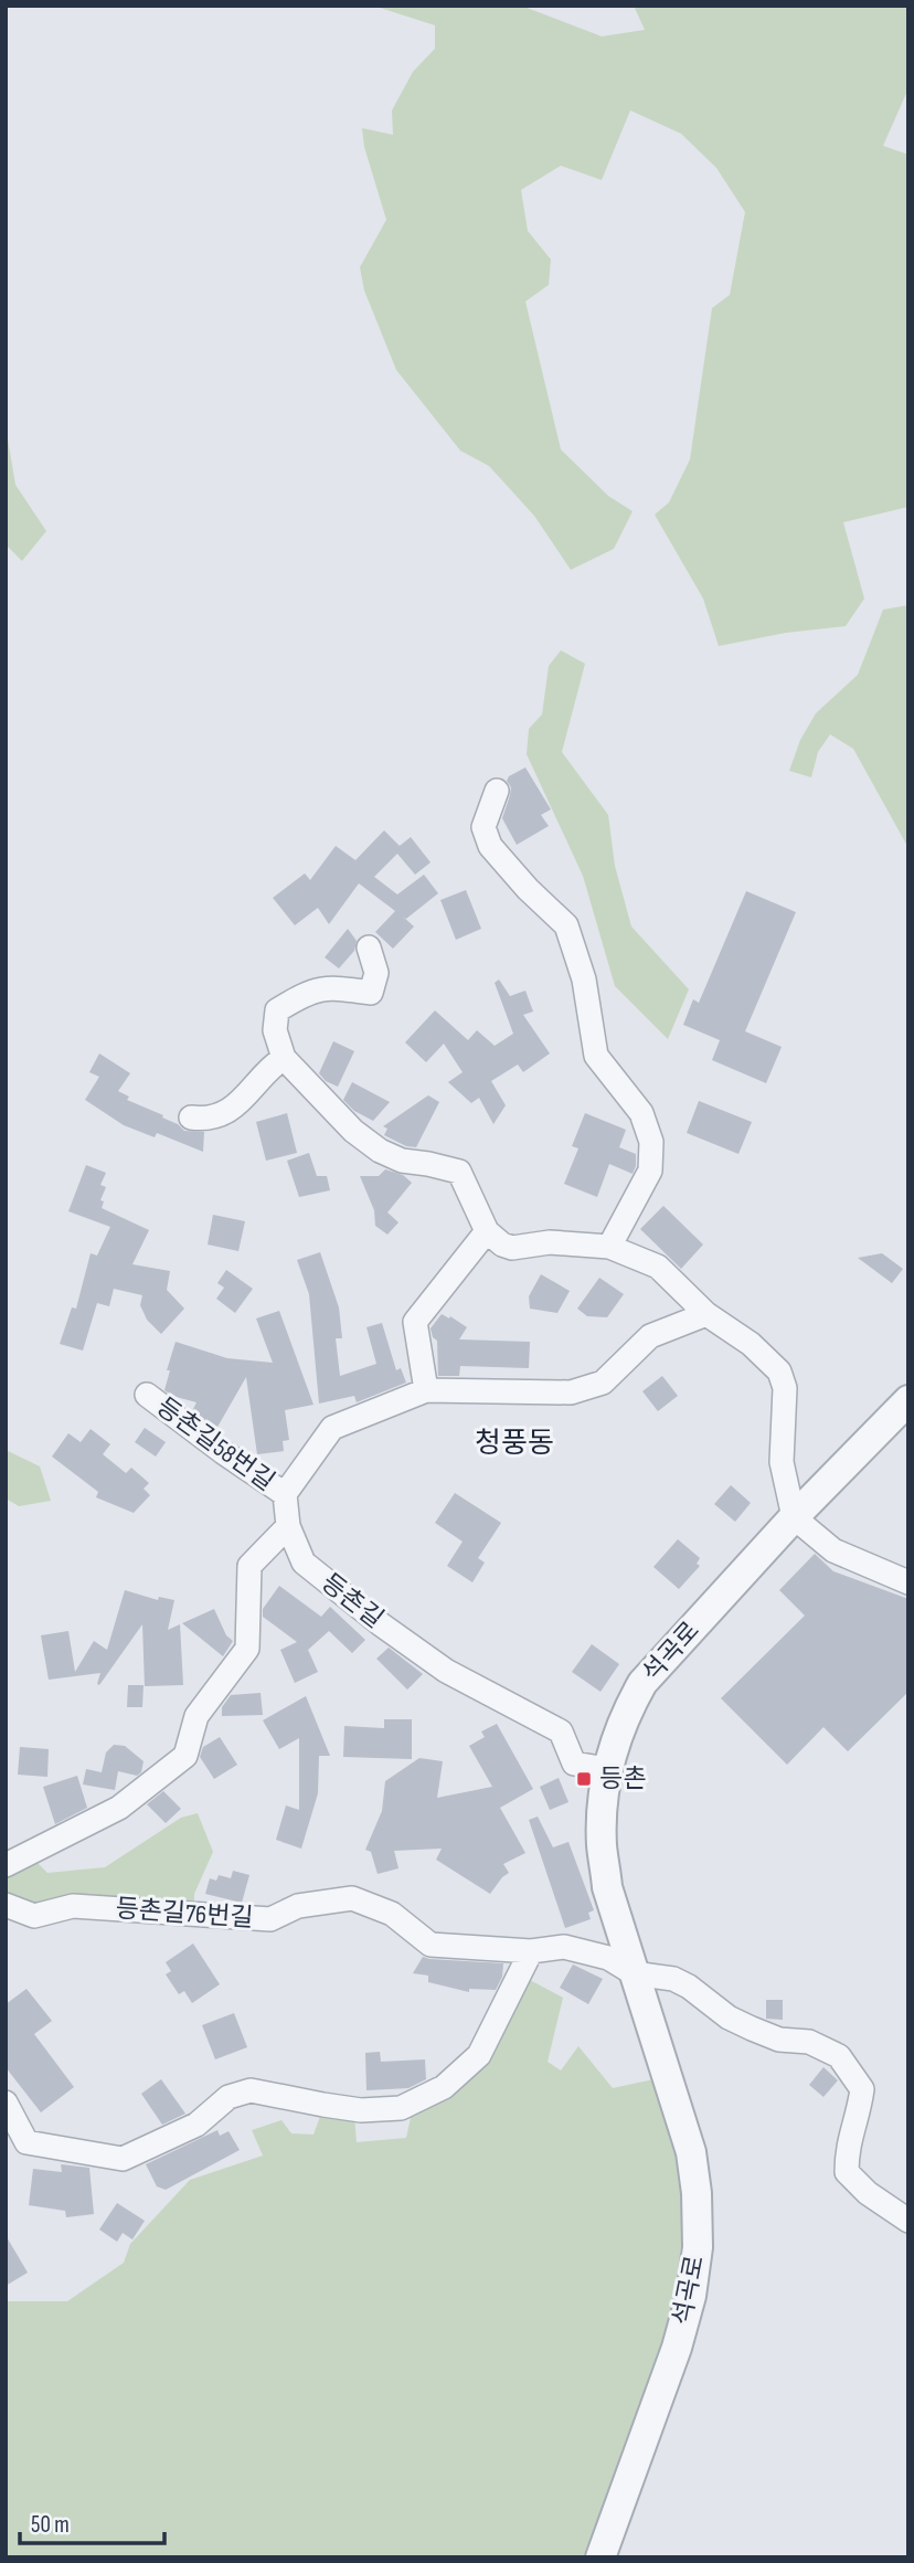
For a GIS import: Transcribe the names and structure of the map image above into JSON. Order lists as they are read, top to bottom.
{
  "streets": {
    "street": [
      "등촌길58번길",
      "등촌길",
      "석곡로",
      "등촌길76번길"
    ]
  },
  "crossings": [
    ["등촌길58번길", "등촌길"],
    ["등촌길", "석곡로"]
  ],
  "districts": ["청풍동"],
  "places": {
    "transit": ["등촌"]
  },
  "scale_bar": "50 m"
}
